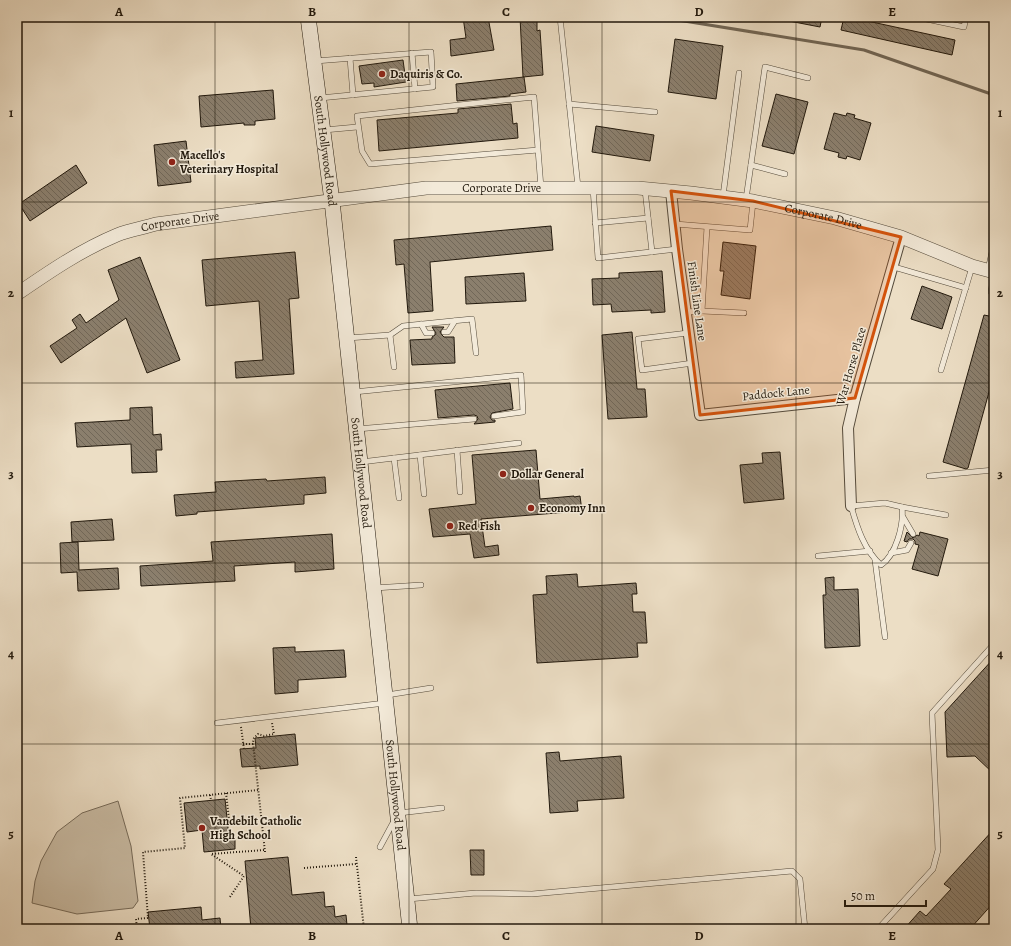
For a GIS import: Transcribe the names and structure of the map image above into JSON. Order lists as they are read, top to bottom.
{
  "streets": {
    "main road": ["South Hollywood Road"],
    "street": [
      "Corporate Drive",
      "Finish Line Lane",
      "War Horse Place",
      "Paddock Lane"
    ]
  },
  "crossings": [
    ["South Hollywood Road", "Corporate Drive"],
    ["Corporate Drive", "Finish Line Lane"],
    ["Corporate Drive", "War Horse Place"],
    ["Finish Line Lane", "Paddock Lane"],
    ["War Horse Place", "Paddock Lane"]
  ],
  "places": [
    "Daquiris & Co.",
    "Macello's Veterinary Hospital",
    "Dollar General",
    "Economy Inn",
    "Red Fish",
    "Vandebilt Catholic High School"
  ],
  "scale_bar": "50 m",
  "grid": {
    "columns": [
      "A",
      "B",
      "C",
      "D",
      "E"
    ],
    "rows": [
      "1",
      "2",
      "3",
      "4",
      "5"
    ]
  }
}
